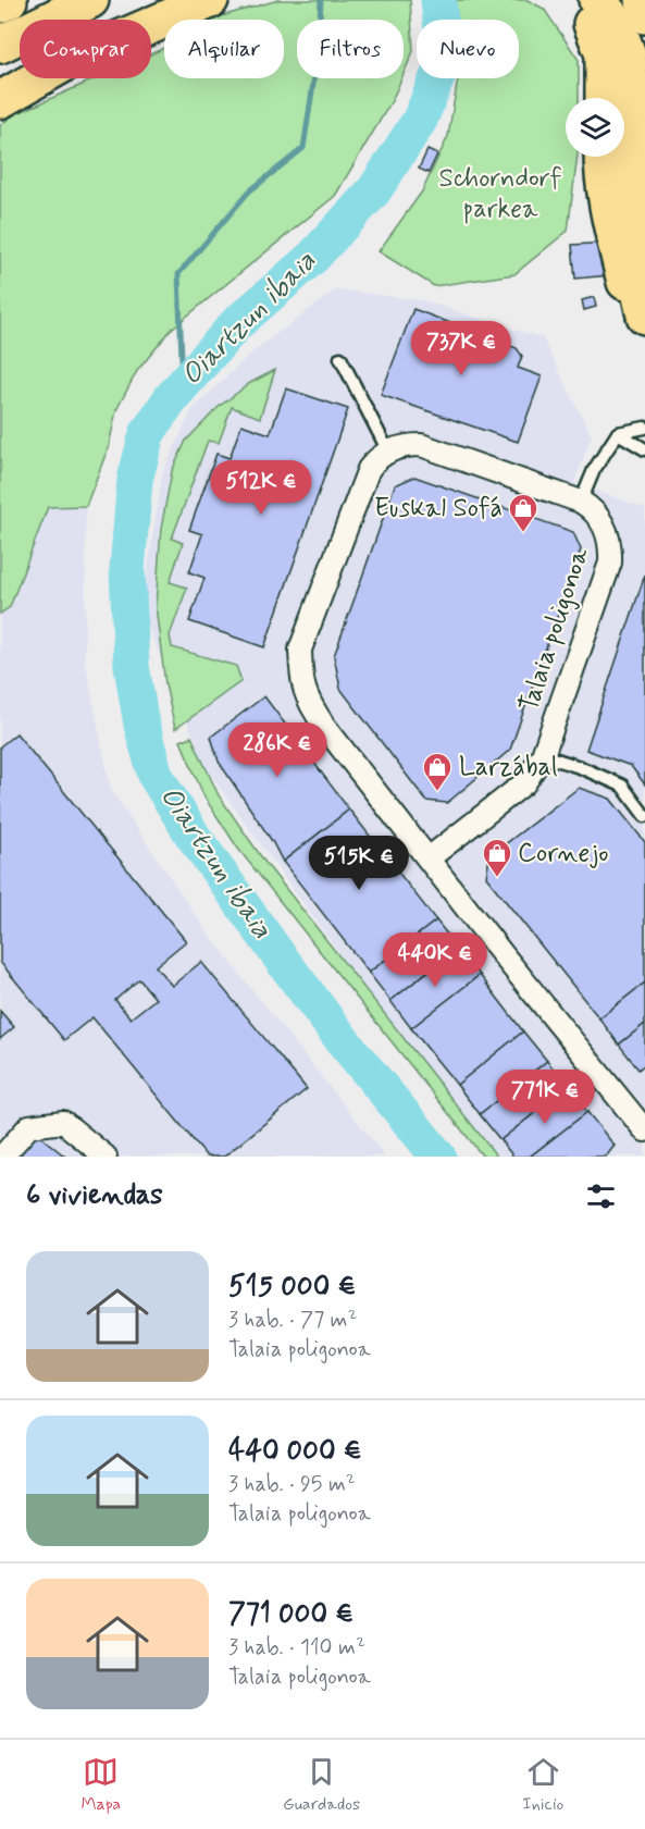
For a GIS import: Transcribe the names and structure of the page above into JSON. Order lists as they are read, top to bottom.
{
  "streets": {
    "street": ["Talaia poligonoa"]
  },
  "water": ["Oiartzun ibaia"],
  "parks": ["Schorndorf parkea"],
  "places": {
    "shop": ["Euskal Sofá", "Larzábal", "Cornejo"]
  },
  "page": {
    "chip": [
      "Comprar",
      "Alquilar",
      "Filtros",
      "Nuevo"
    ],
    "price": [
      "737K €",
      "512K €",
      "286K €",
      "515K €",
      "440K €",
      "771K €"
    ],
    "heading": "6 viviendas",
    "list": [
      {
        "name": "515 000 €",
        "note": "3 hab. · 77 m² · Talaia poligonoa"
      },
      {
        "name": "440 000 €",
        "note": "3 hab. · 95 m² · Talaia poligonoa"
      },
      {
        "name": "771 000 €",
        "note": "3 hab. · 110 m² · Talaia poligonoa"
      }
    ],
    "tabs": ["Mapa", "Guardados", "Inicio"]
  }
}
